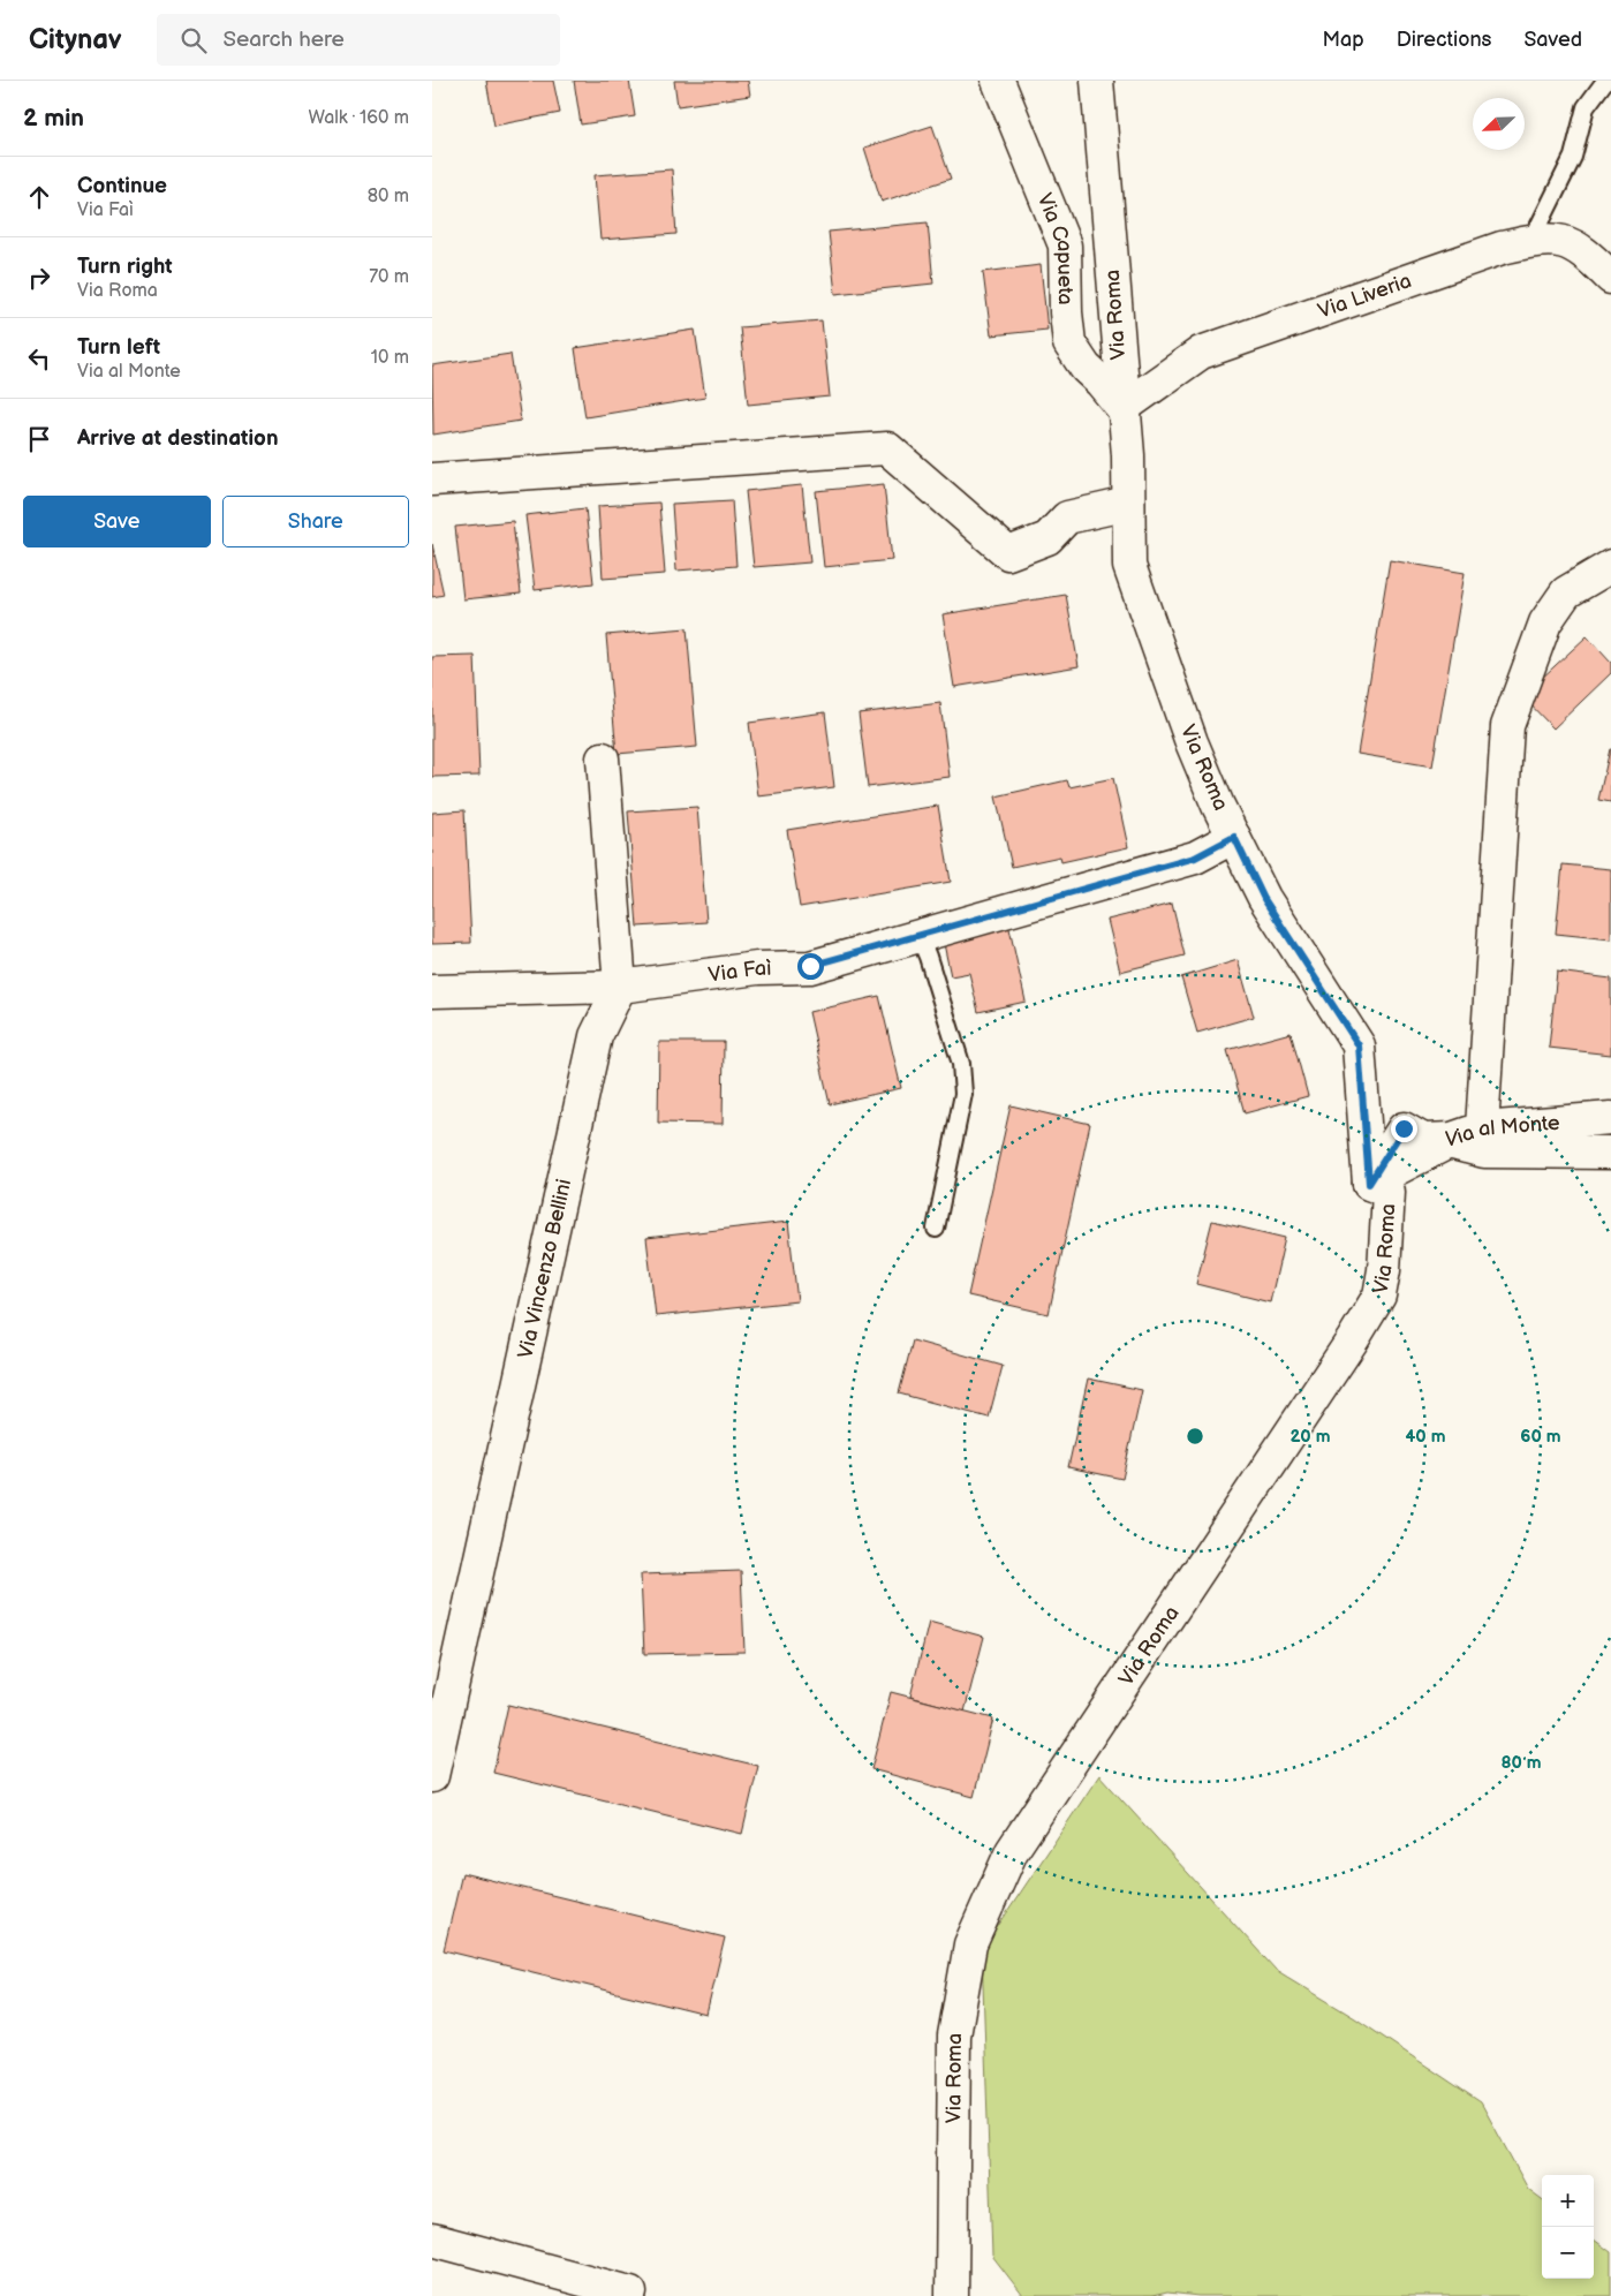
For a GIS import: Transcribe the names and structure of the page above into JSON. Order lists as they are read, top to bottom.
{
  "streets": {
    "street": [
      "Via Capueta",
      "Via Liveria",
      "Via Roma",
      "Via Faì",
      "Via al Monte",
      "Via Vincenzo Bellini"
    ]
  },
  "crossings": [
    ["Via Capueta", "Via Liveria"],
    ["Via Capueta", "Via Roma"],
    ["Via Liveria", "Via Roma"],
    ["Via Roma", "Via Faì"],
    ["Via Roma", "Via al Monte"],
    ["Via Faì", "Via Vincenzo Bellini"]
  ],
  "north": "bottom left",
  "page": {
    "header": "Citynav",
    "search": "Search here",
    "nav": ["Map", "Directions", "Saved"],
    "heading": ["2 min", "Walk · 160 m"],
    "list": [
      ["Continue", "Via Faì", "80 m"],
      ["Turn right", "Via Roma", "70 m"],
      ["Turn left", "Via al Monte", "10 m"],
      "Arrive at destination"
    ],
    "buttons": ["Save", "Share"],
    "map_buttons": ["+", "−"]
  },
  "rings": [
    "20 m",
    "40 m",
    "60 m",
    "80 m"
  ]
}
